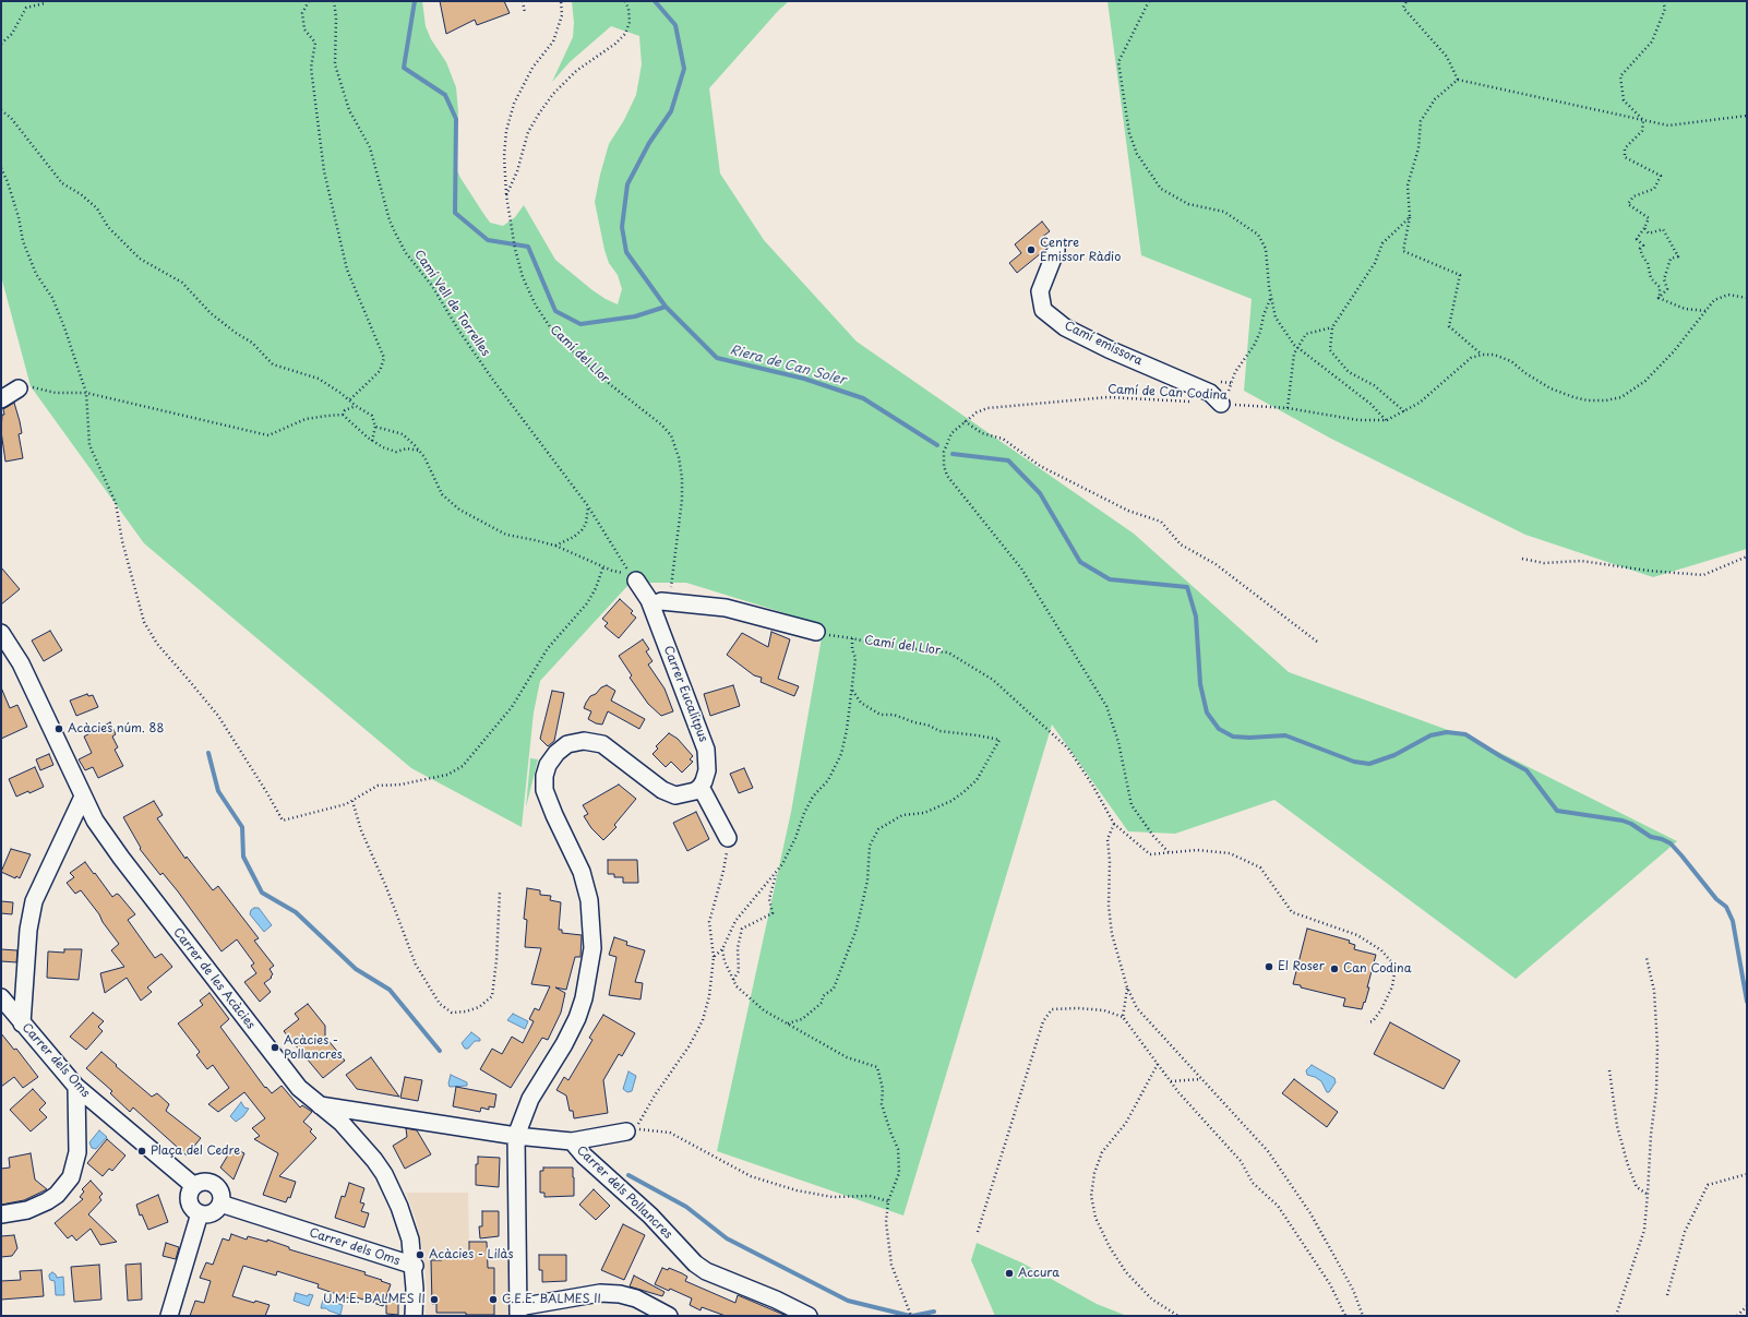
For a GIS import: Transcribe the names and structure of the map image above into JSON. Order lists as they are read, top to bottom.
{
  "streets": {
    "street": [
      "Camí emissora",
      "Carrer Eucalitpus",
      "Carrer de les Acàcies",
      "Carrer dels Oms",
      "Carrer dels Pollancres"
    ],
    "path": ["Camí Vell de Torrelles", "Camí del Llor", "Camí de Can Codina"]
  },
  "crossings": [
    ["Camí Vell de Torrelles", "Carrer Eucalitpus"],
    ["Camí emissora", "Camí de Can Codina"],
    ["Carrer de les Acàcies", "Carrer dels Oms"],
    ["Carrer de les Acàcies", "Carrer dels Pollancres"]
  ],
  "water": ["Riera de Can Soler"],
  "places": [
    "Centre Emissor Ràdio",
    "Acàcies núm. 88",
    "El Roser",
    "Can Codina",
    "Acàcies - Pollancres",
    "Plaça del Cedre",
    "Acàcies - Lilàs",
    "Accura",
    "U.M.E. BALMES II",
    "C.E.E. BALMES II"
  ]
}
